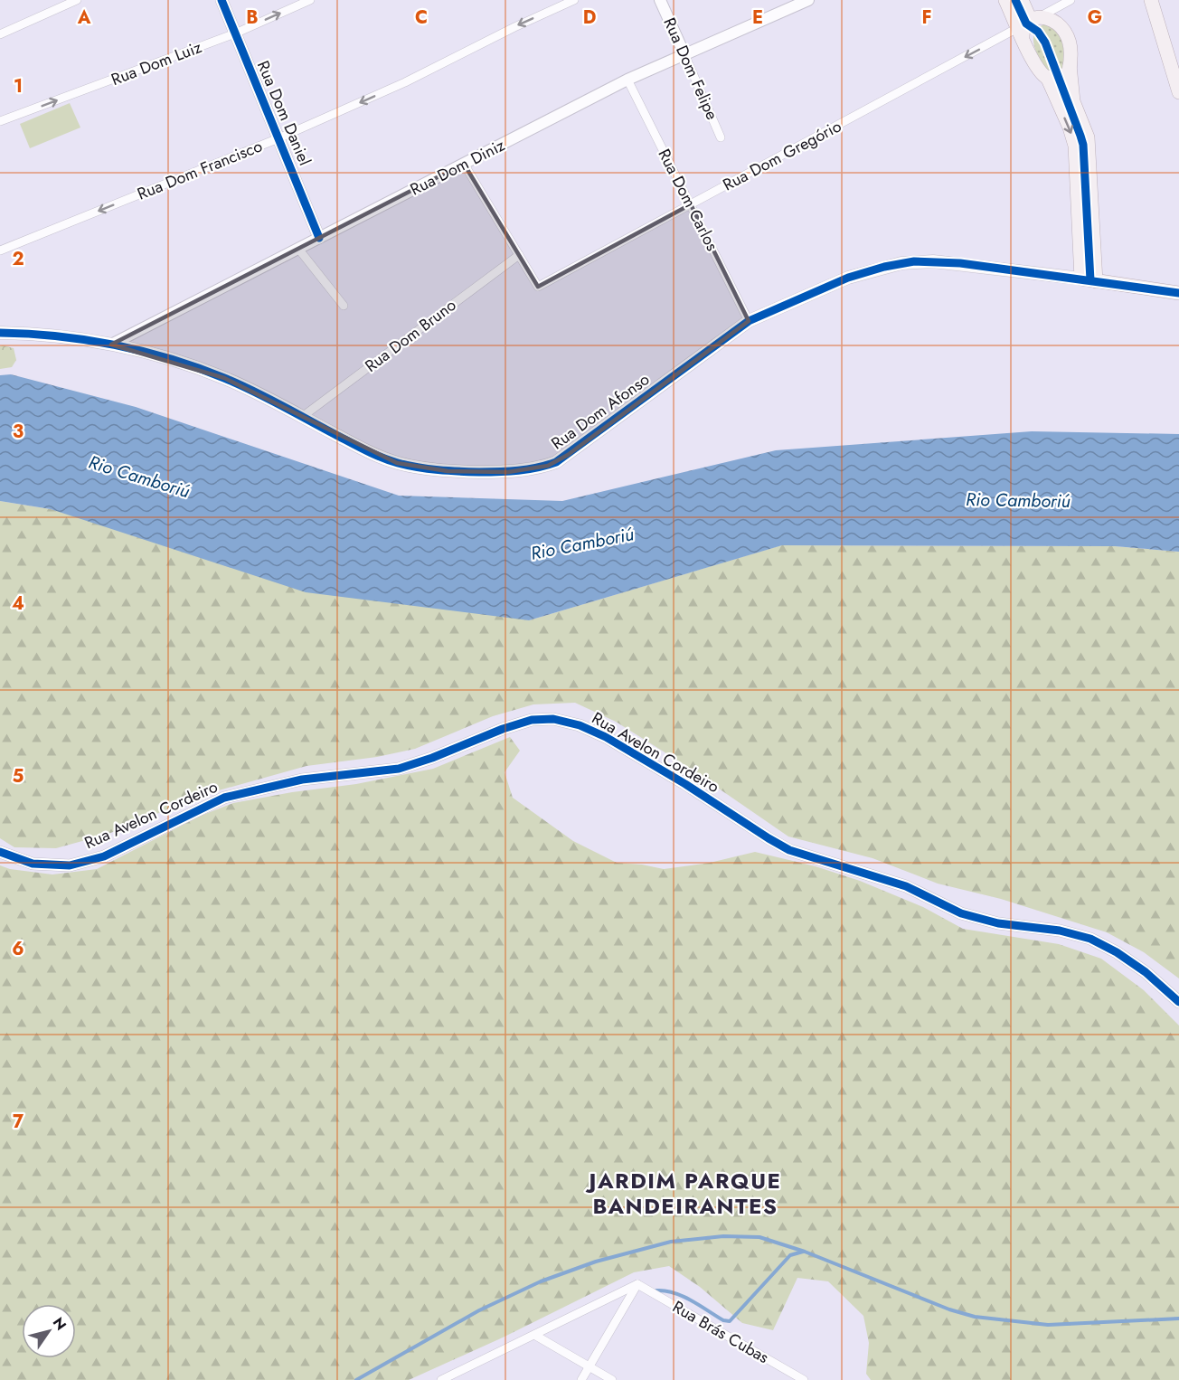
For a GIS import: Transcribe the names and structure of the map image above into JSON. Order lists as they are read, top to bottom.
{
  "streets": {
    "main road": ["Rua Dom Afonso"],
    "street": [
      "Rua Dom Luiz",
      "Rua Dom Felipe",
      "Rua Dom Daniel",
      "Rua Dom Gregório",
      "Rua Dom Diniz",
      "Rua Dom Francisco",
      "Rua Dom Carlos",
      "Rua Dom Bruno",
      "Rua Avelon Cordeiro",
      "Rua Brás Cubas"
    ]
  },
  "crossings": [
    ["Rua Dom Luiz", "Rua Dom Daniel"],
    ["Rua Dom Felipe", "Rua Dom Diniz"],
    ["Rua Dom Daniel", "Rua Dom Diniz"],
    ["Rua Dom Daniel", "Rua Dom Francisco"],
    ["Rua Dom Gregório", "Rua Dom Carlos"],
    ["Rua Dom Gregório", "Rua Dom Bruno"],
    ["Rua Dom Diniz", "Rua Dom Carlos"],
    ["Rua Dom Diniz", "Rua Dom Afonso"],
    ["Rua Dom Carlos", "Rua Dom Afonso"],
    ["Rua Dom Bruno", "Rua Dom Afonso"]
  ],
  "one_way": ["Rua Dom Luiz", "Rua Dom Gregório", "Rua Dom Francisco"],
  "districts": ["JARDIM PARQUE BANDEIRANTES"],
  "water": ["Rio Camboriú"],
  "north": "top right",
  "grid": {
    "columns": [
      "A",
      "B",
      "C",
      "D",
      "E",
      "F",
      "G"
    ],
    "rows": [
      "1",
      "2",
      "3",
      "4",
      "5",
      "6",
      "7"
    ]
  }
}
